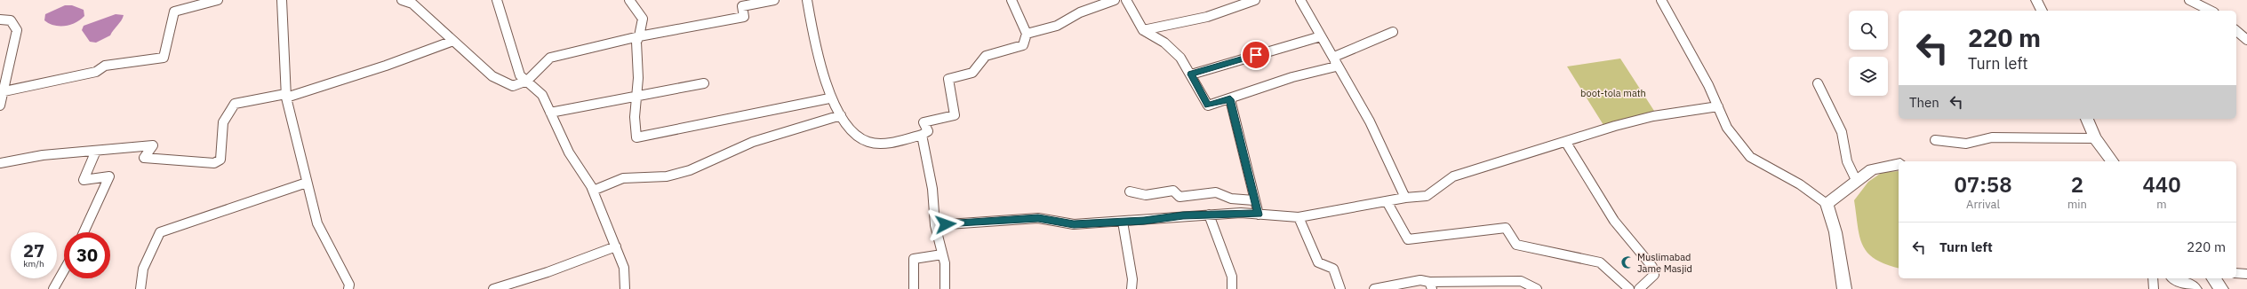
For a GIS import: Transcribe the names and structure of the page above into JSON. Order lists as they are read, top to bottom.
{
  "parks": ["boot-tola math"],
  "places": {
    "mosque": ["Muslimabad Jame Masjid"]
  },
  "page": {
    "turn": ["220 m", "Turn left"],
    "then": "Then",
    "eta": [
      "07:58",
      "Arrival",
      "2",
      "min",
      "440",
      "m"
    ],
    "list": [
      {
        "name": "Turn left",
        "value": "220 m"
      }
    ],
    "speed": "27 km/h",
    "limit": "30"
  }
}
